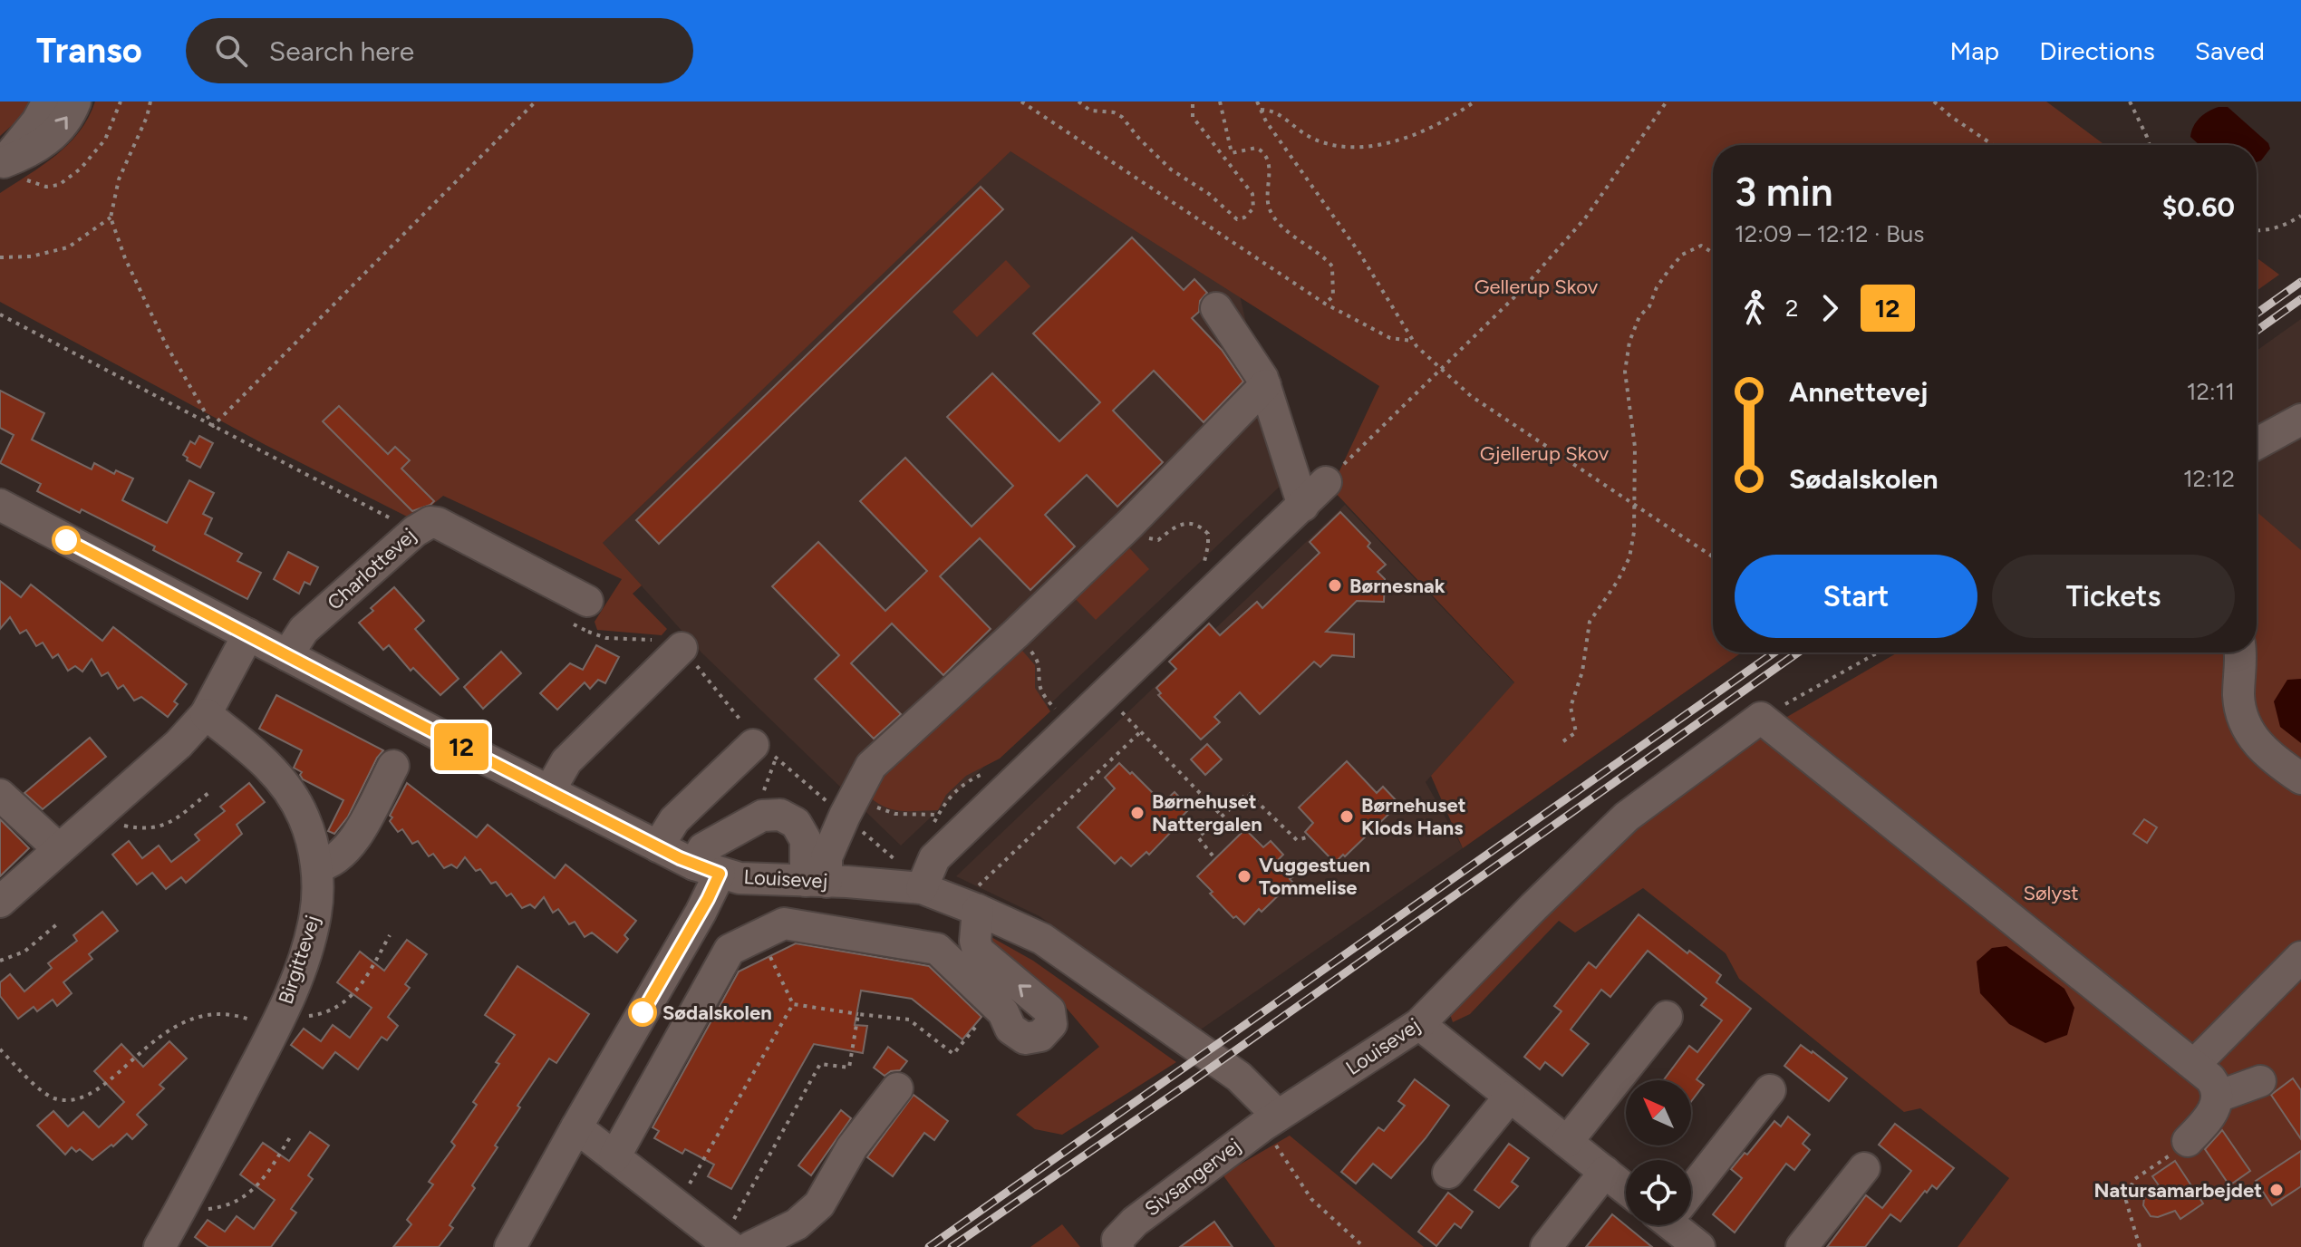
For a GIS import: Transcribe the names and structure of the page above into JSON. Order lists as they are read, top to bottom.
{
  "streets": {
    "street": [
      "Charlottevej",
      "Louisevej",
      "Birgittevej",
      "Sivsangervej"
    ]
  },
  "crossings": [
    ["Charlottevej", "Louisevej"],
    ["Louisevej", "Sivsangervej"]
  ],
  "parks": ["Gellerup Skov", "Gjellerup Skov", "Sølyst"],
  "places": [
    "Børnesnak",
    "Børnehuset Nattergalen",
    "Børnehuset Klods Hans",
    "Vuggestuen Tommelise",
    "Sødalskolen",
    "Natursamarbejdet"
  ],
  "lines": ["bus line 12"],
  "north": "top left",
  "page": {
    "header": "Transo",
    "search": "Search here",
    "nav": ["Map", "Directions", "Saved"],
    "on_map": "12",
    "heading": ["3 min", "12:09 – 12:12 · Bus", "$0.60"],
    "legs": ["2", "12"],
    "list": [
      {
        "name": "Annettevej",
        "value": "12:11"
      },
      {
        "name": "Sødalskolen",
        "value": "12:12"
      }
    ],
    "buttons": ["Start", "Tickets"]
  }
}
